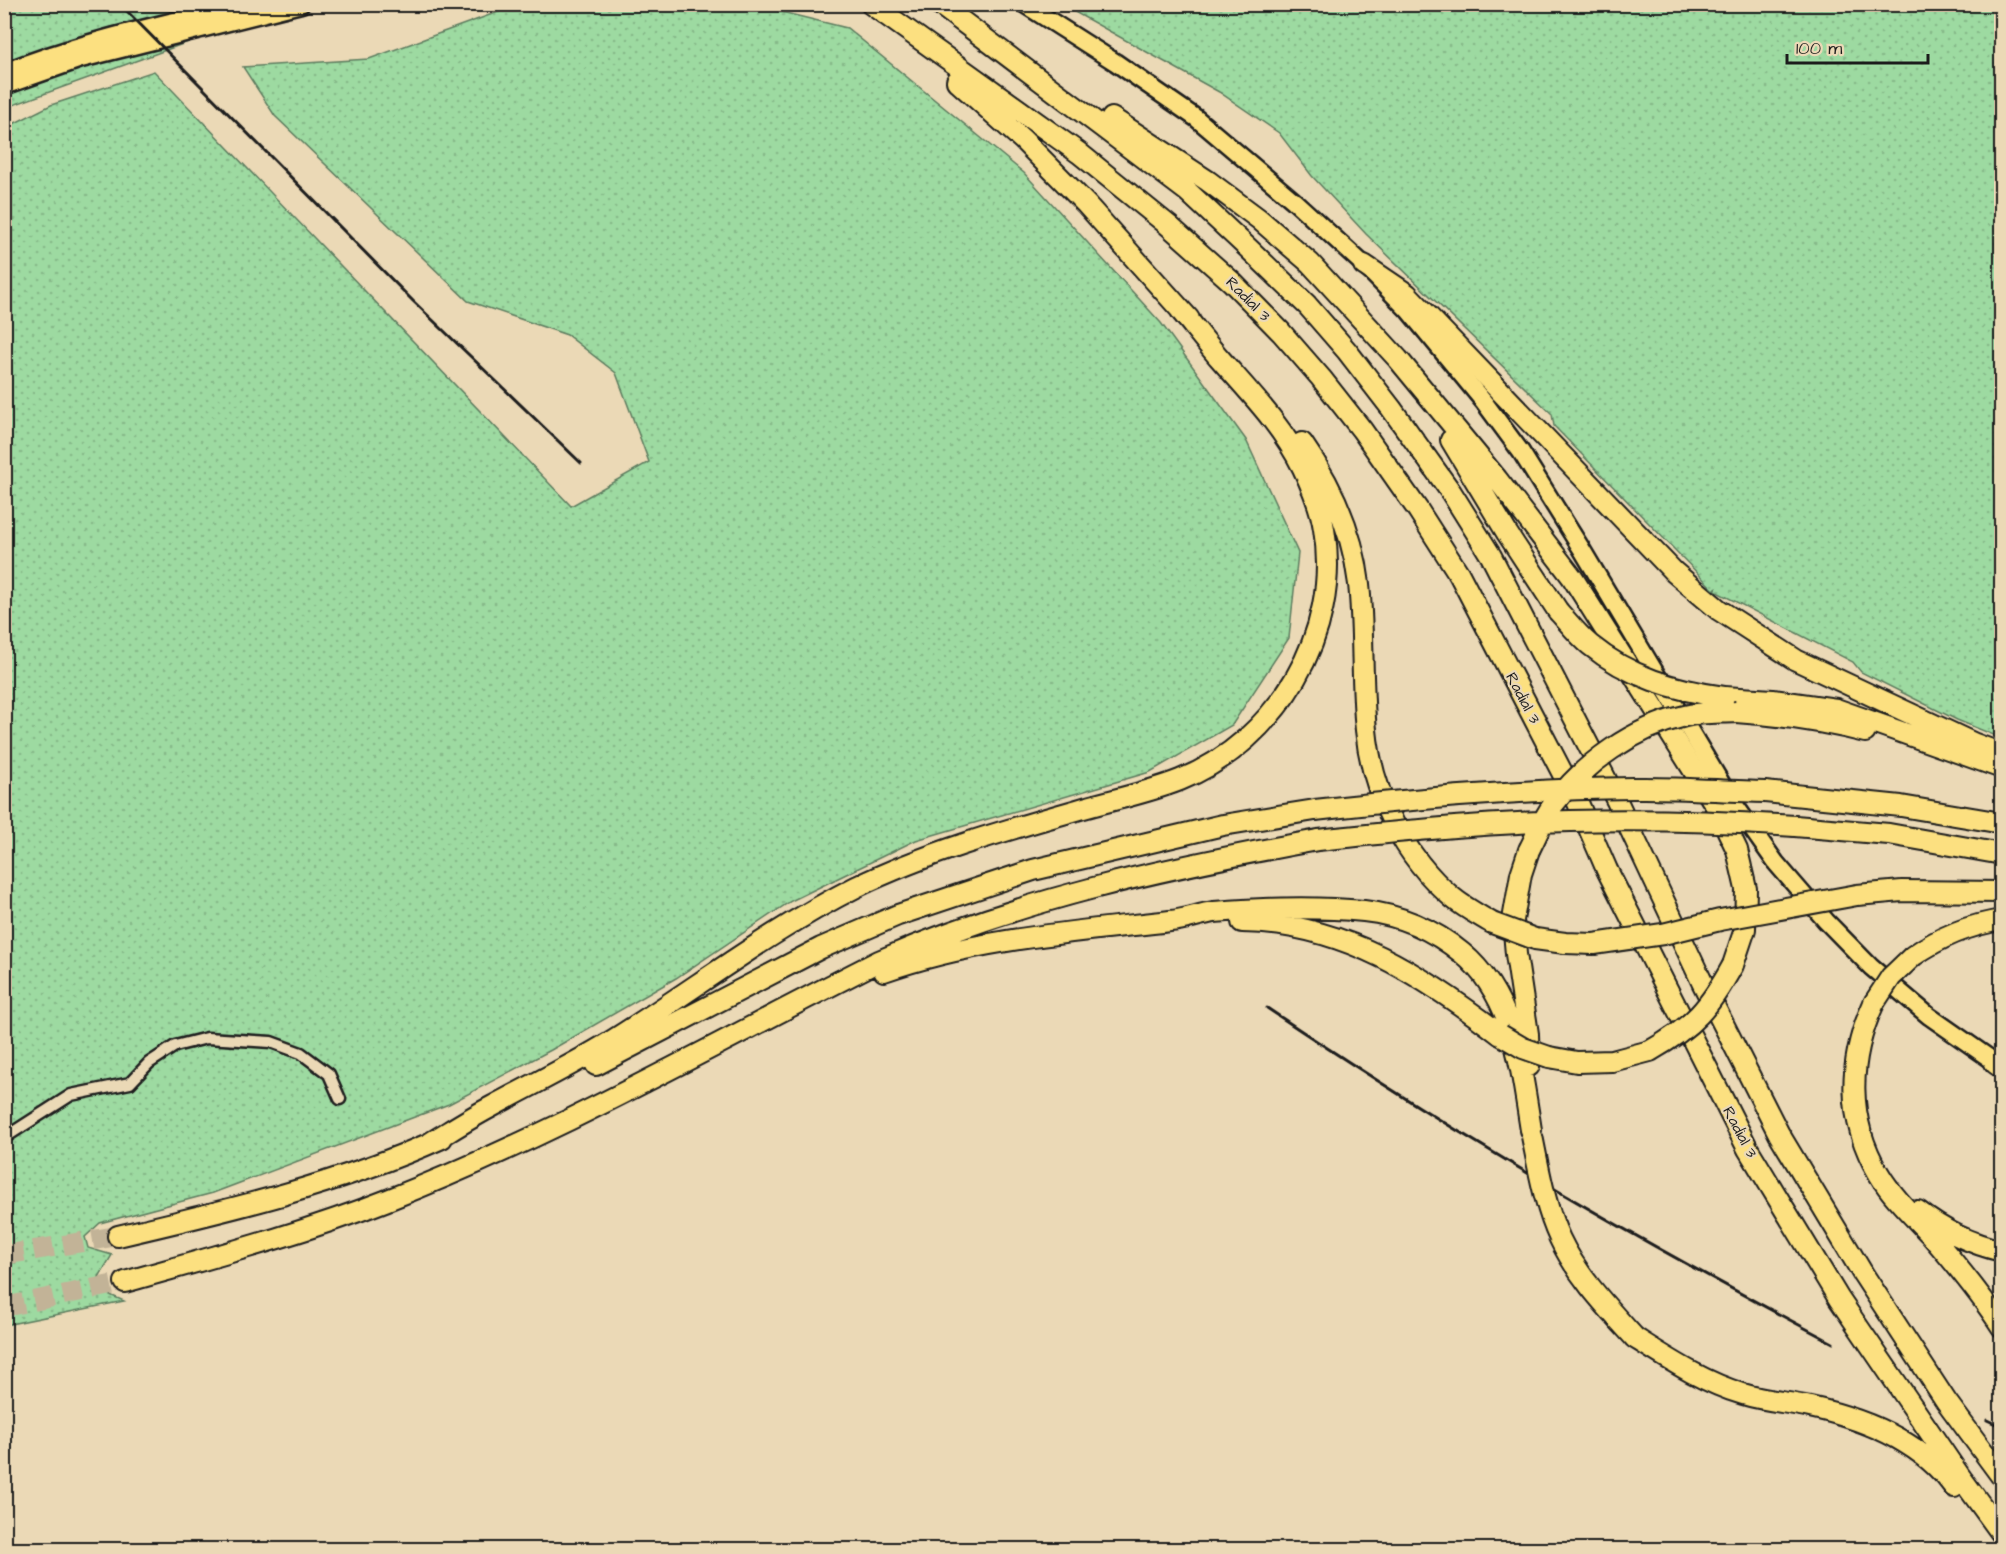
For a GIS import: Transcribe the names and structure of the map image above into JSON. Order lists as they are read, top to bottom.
{
  "streets": {
    "highway": ["Radial 3"]
  },
  "scale_bar": "100 m"
}
